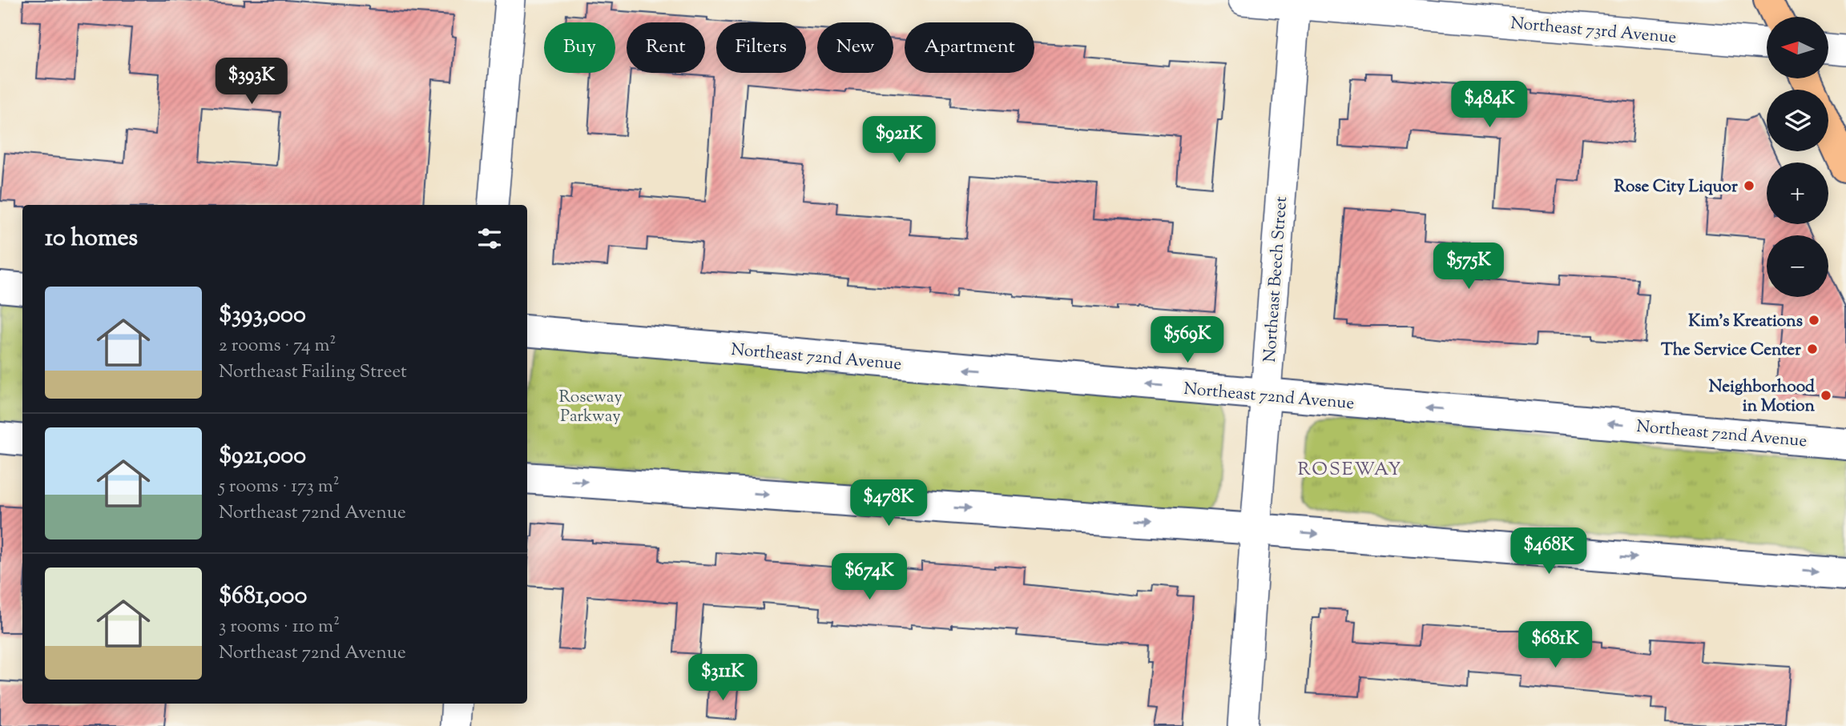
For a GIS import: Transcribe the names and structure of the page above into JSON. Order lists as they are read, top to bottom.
{
  "streets": {
    "street": ["Northeast 73rd Avenue", "Northeast Beech Street", "Northeast 72nd Avenue"]
  },
  "crossings": [
    ["Northeast 73rd Avenue", "Northeast Beech Street"],
    ["Northeast Beech Street", "Northeast 72nd Avenue"]
  ],
  "districts": ["ROSEWAY"],
  "parks": ["Roseway Parkway"],
  "places": [
    "Rose City Liquor",
    "Kim's Kreations",
    "The Service Center",
    "Neighborhood in Motion"
  ],
  "north": "left",
  "page": {
    "map_buttons": ["+", "−"],
    "chip": [
      "Buy",
      "Rent",
      "Filters",
      "New",
      "Apartment"
    ],
    "price": [
      "$393K",
      "$484K",
      "$921K",
      "$575K",
      "$569K",
      "$478K",
      "$468K",
      "$674K",
      "$681K",
      "$311K"
    ],
    "heading": "10 homes",
    "list": [
      {
        "name": "$393,000",
        "note": "2 rooms · 74 m² · Northeast Failing Street"
      },
      {
        "name": "$921,000",
        "note": "5 rooms · 173 m² · Northeast 72nd Avenue"
      },
      {
        "name": "$681,000",
        "note": "3 rooms · 110 m² · Northeast 72nd Avenue"
      }
    ]
  }
}
